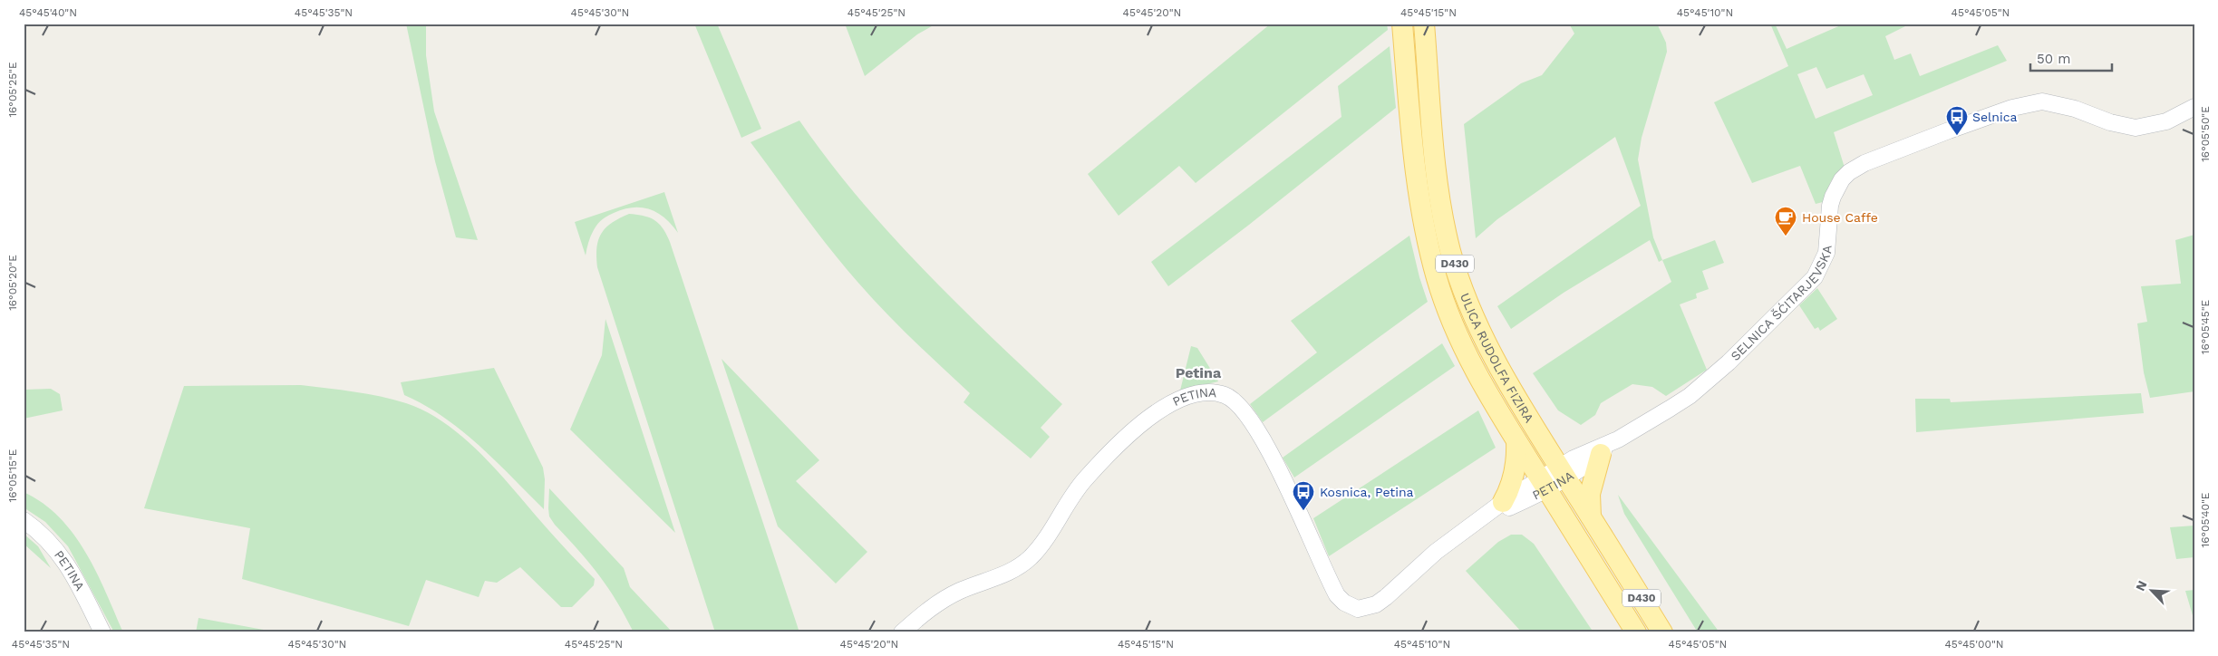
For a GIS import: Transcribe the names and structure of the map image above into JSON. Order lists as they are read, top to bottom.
{
  "streets": {
    "main road": ["D430", "ULICA RUDOLFA FIZIRA"],
    "street": ["SELNICA ŠĆITARJEVSKA", "PETINA"]
  },
  "crossings": [
    ["SELNICA ŠĆITARJEVSKA", "PETINA"],
    ["ULICA RUDOLFA FIZIRA", "PETINA"]
  ],
  "districts": ["Petina"],
  "places": {
    "bus stop": ["Selnica", "Kosnica, Petina"],
    "cafe": ["House Caffe"]
  },
  "scale_bar": "50 m",
  "north": "top left",
  "coordinates": [
    "45°45'40\"N",
    "45°45'35\"N",
    "45°45'30\"N",
    "45°45'25\"N",
    "45°45'20\"N",
    "45°45'15\"N",
    "45°45'10\"N",
    "45°45'05\"N",
    "16°05'25\"E",
    "16°05'50\"E",
    "16°05'20\"E",
    "16°05'45\"E",
    "16°05'15\"E",
    "16°05'40\"E",
    "45°45'00\"N"
  ]
}
